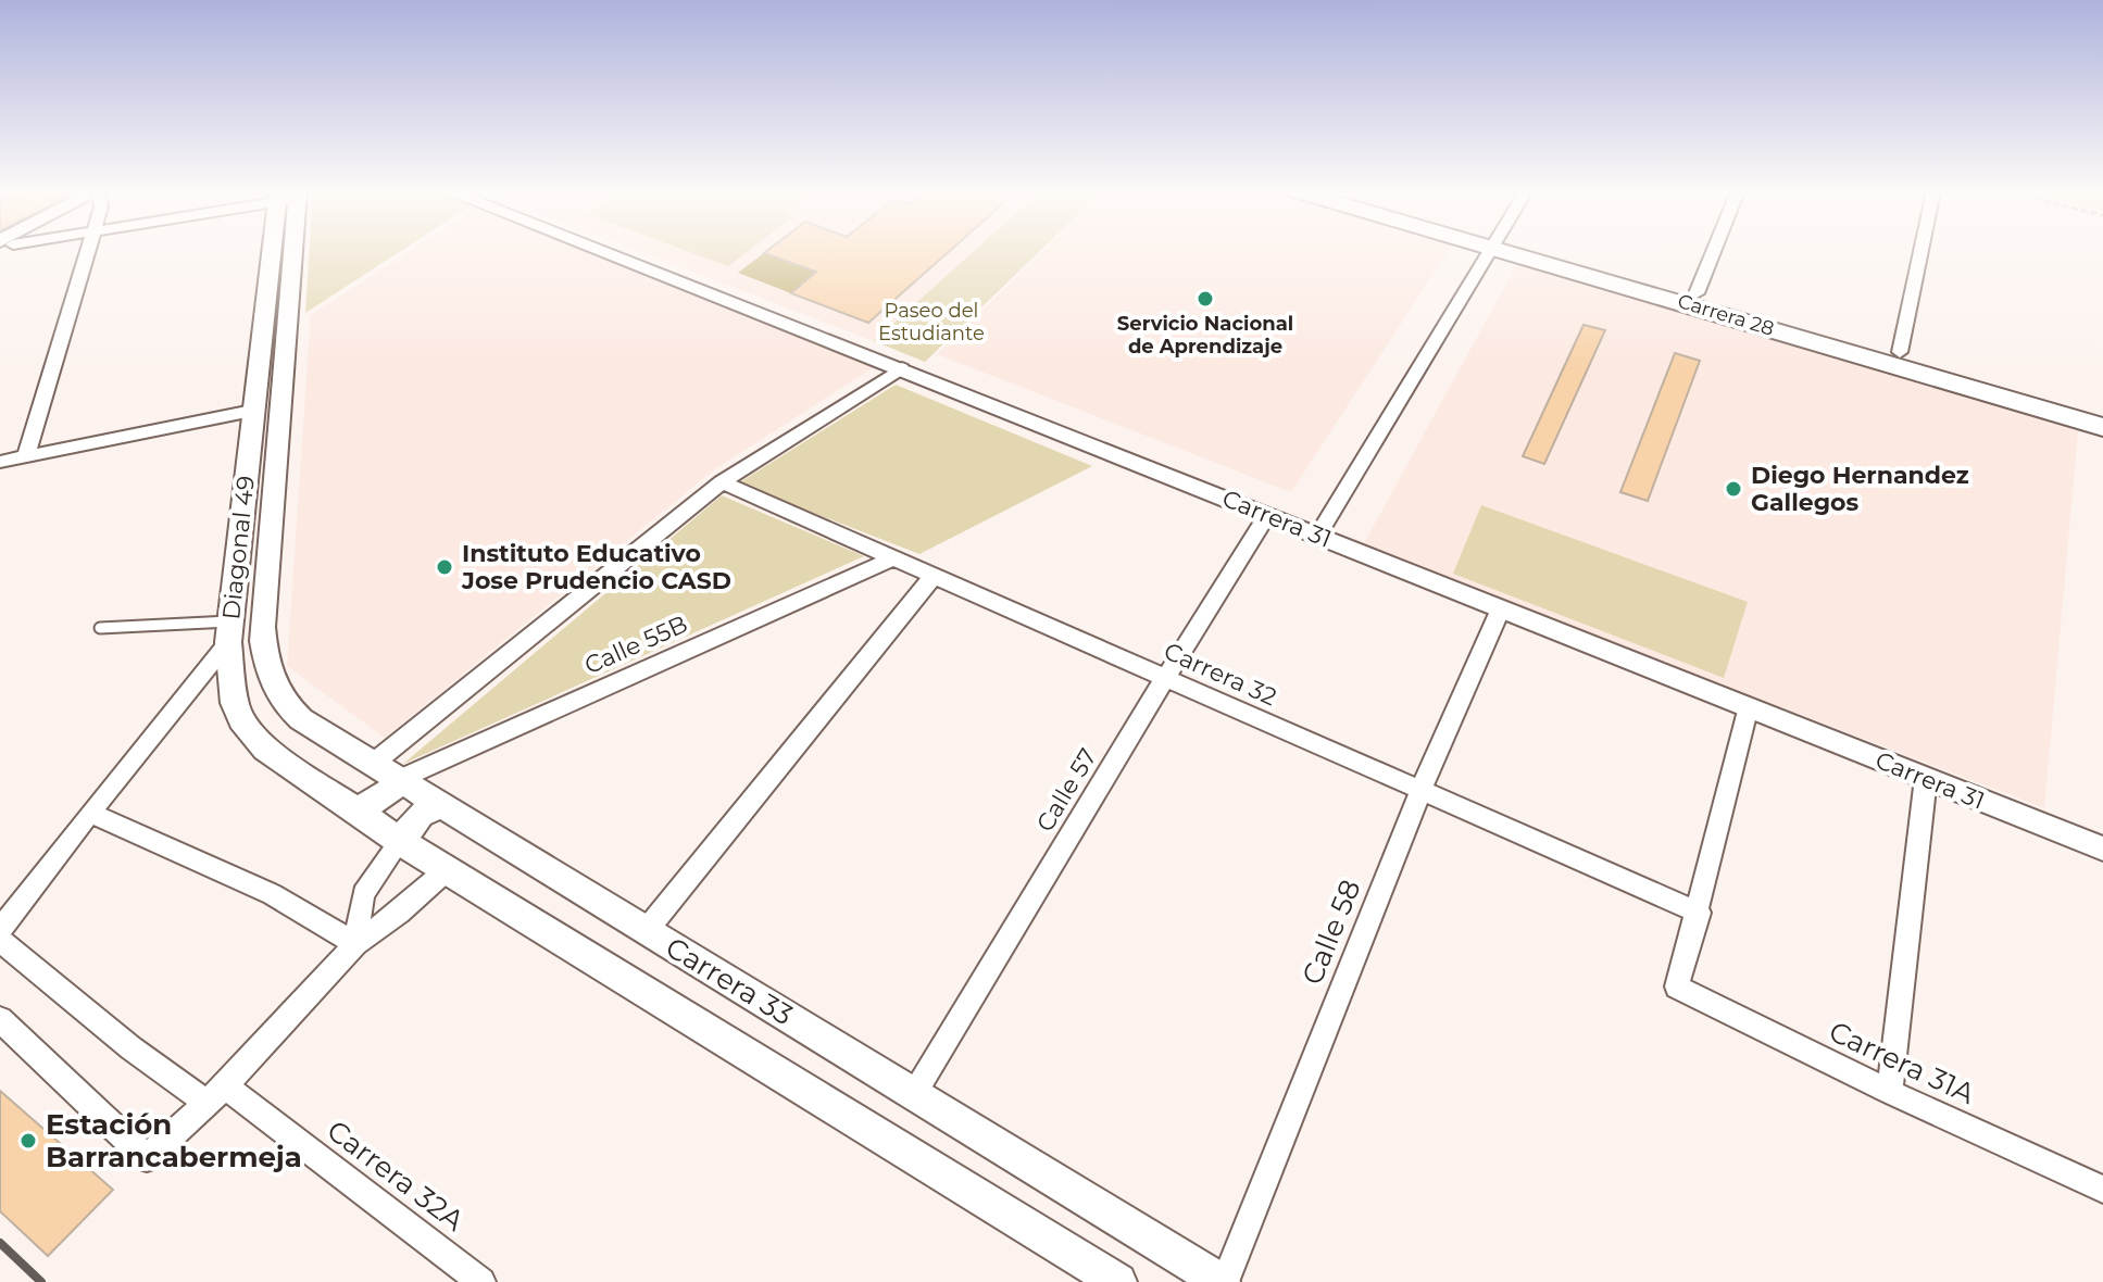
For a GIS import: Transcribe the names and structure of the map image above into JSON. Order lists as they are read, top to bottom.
{
  "streets": {
    "main road": ["Carrera 28", "Diagonal 49", "Carrera 33"],
    "street": [
      "Carrera 31",
      "Calle 55B",
      "Carrera 32",
      "Calle 57",
      "Calle 58",
      "Carrera 31A",
      "Carrera 32A"
    ]
  },
  "crossings": [
    ["Carrera 31", "Calle 57"],
    ["Carrera 31", "Calle 58"],
    ["Diagonal 49", "Carrera 33"],
    ["Calle 55B", "Carrera 32"],
    ["Calle 55B", "Carrera 33"],
    ["Carrera 32", "Calle 57"],
    ["Carrera 32", "Calle 58"],
    ["Carrera 32", "Carrera 31A"],
    ["Calle 57", "Carrera 33"],
    ["Calle 58", "Carrera 33"]
  ],
  "parks": ["Paseo del Estudiante"],
  "places": [
    "Servicio Nacional de Aprendizaje",
    "Diego Hernandez Gallegos",
    "Instituto Educativo Jose Prudencio CASD",
    "Estación Barrancabermeja"
  ]
}
